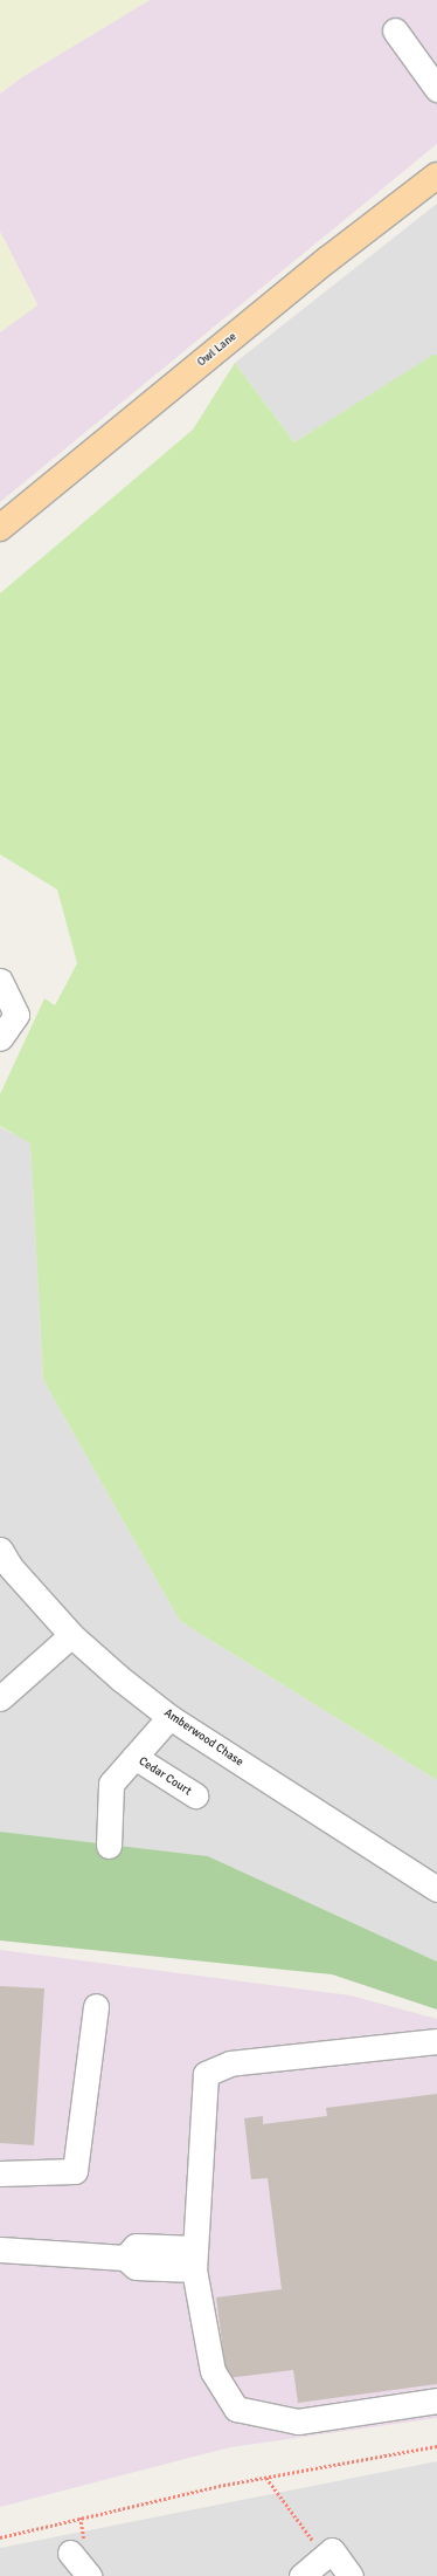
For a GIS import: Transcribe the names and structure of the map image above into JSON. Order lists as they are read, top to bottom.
{
  "streets": {
    "main road": ["Owl Lane"],
    "street": ["Amberwood Chase", "Cedar Court"]
  },
  "crossings": [
    ["Amberwood Chase", "Cedar Court"]
  ]
}
